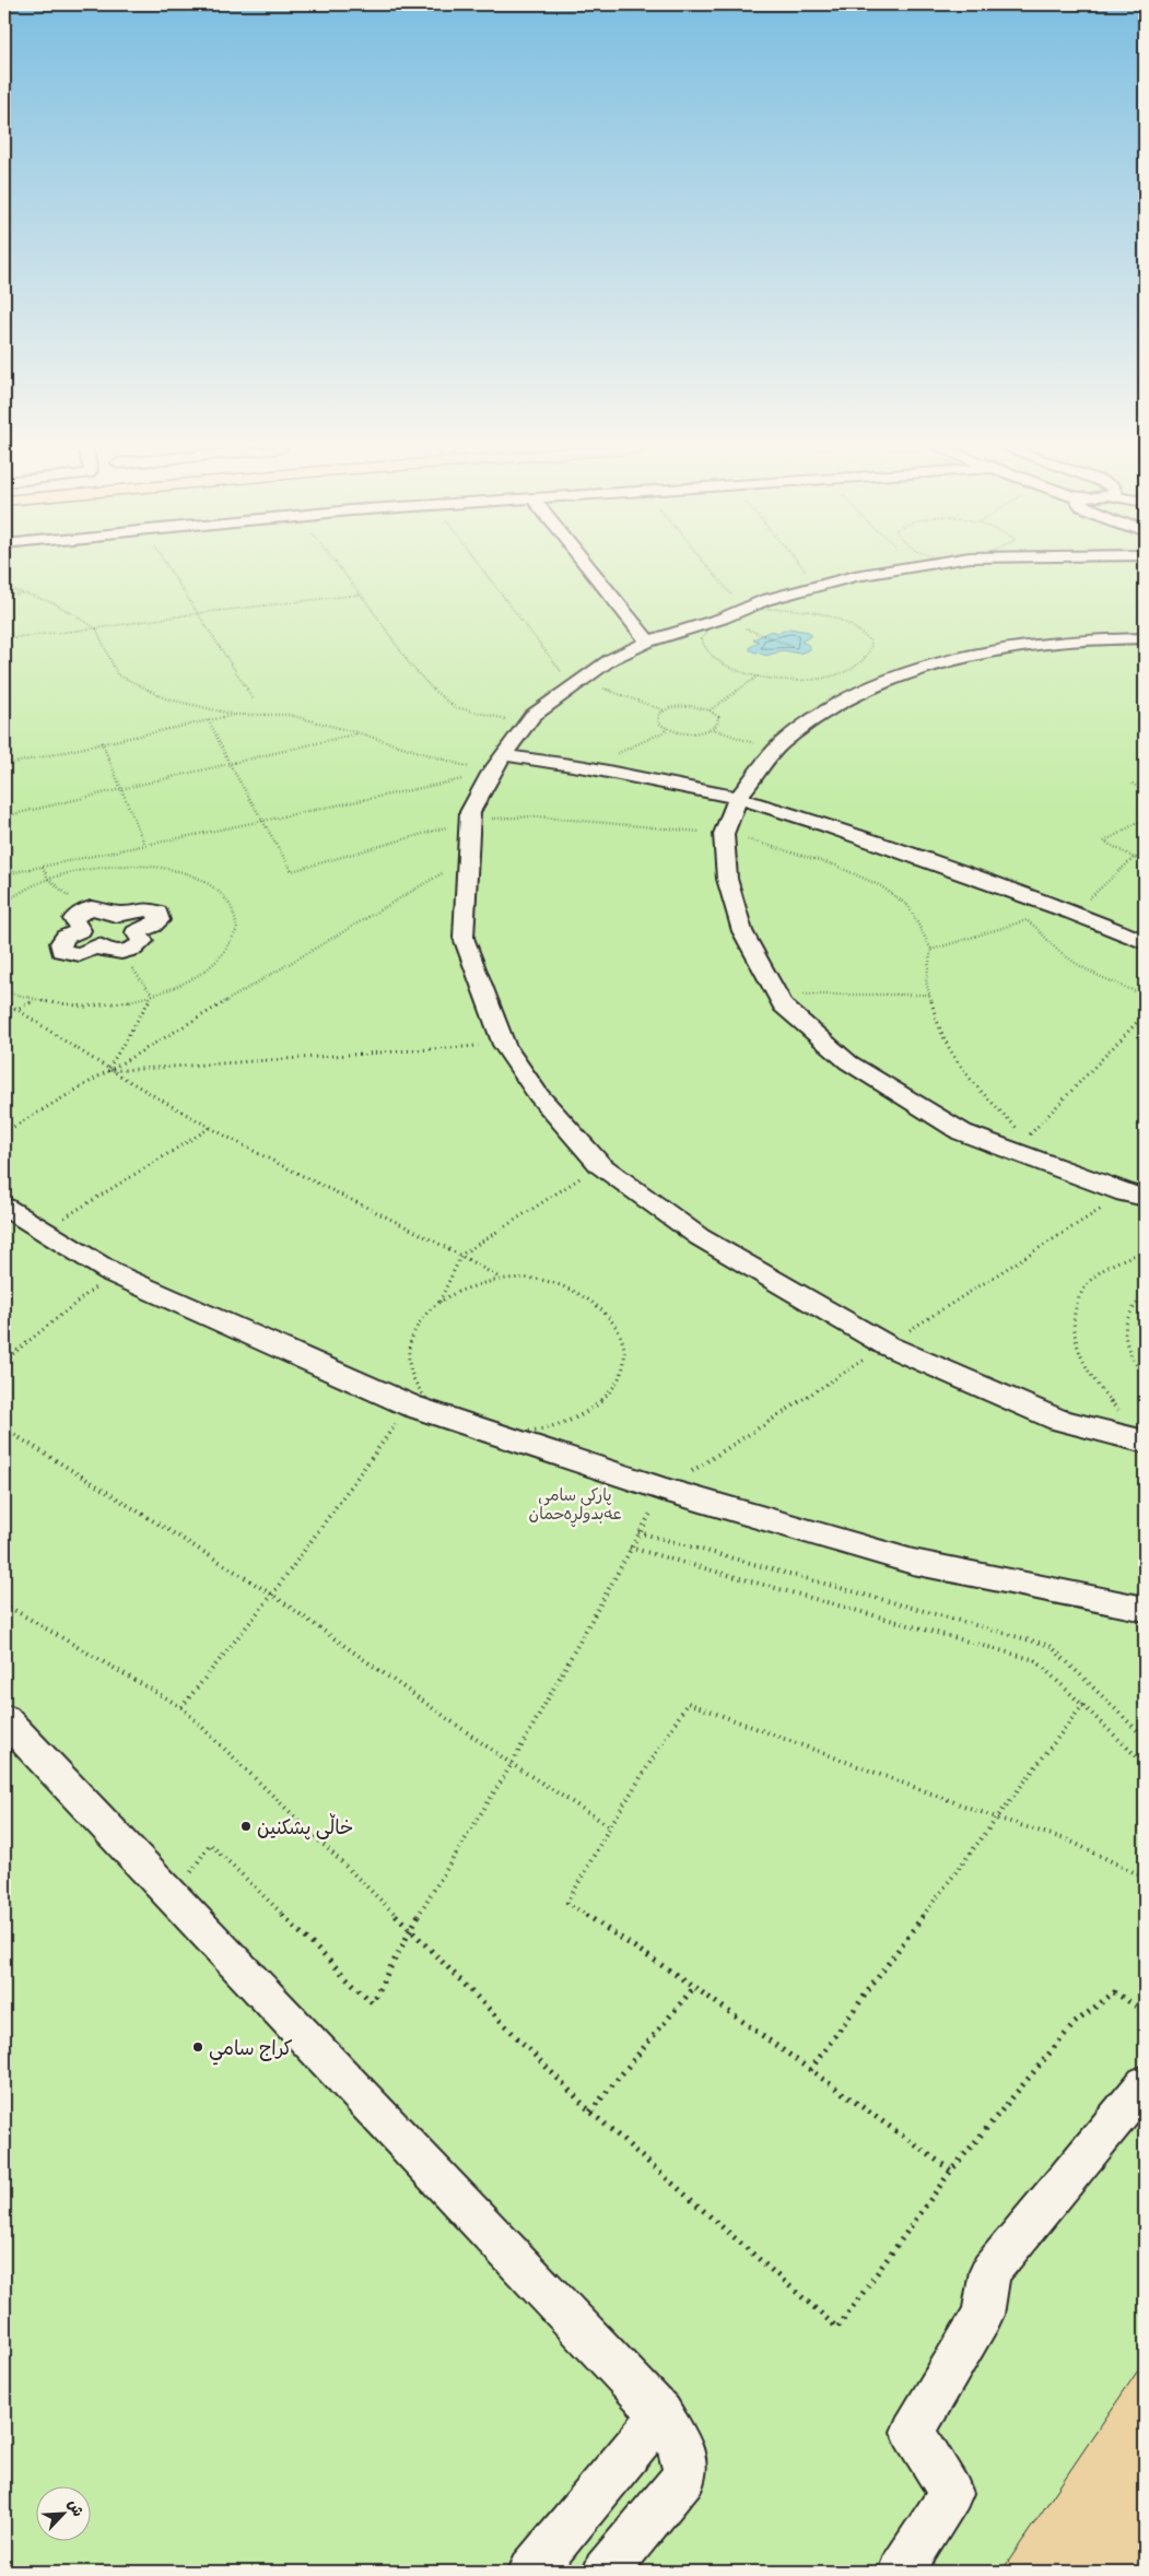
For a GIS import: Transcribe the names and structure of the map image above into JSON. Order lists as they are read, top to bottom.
{
  "parks": ["پارکی سامی عەبدولڕەحمان"],
  "places": ["خاڵی پشکنین", "کراج سامي"],
  "north": "top right"
}
